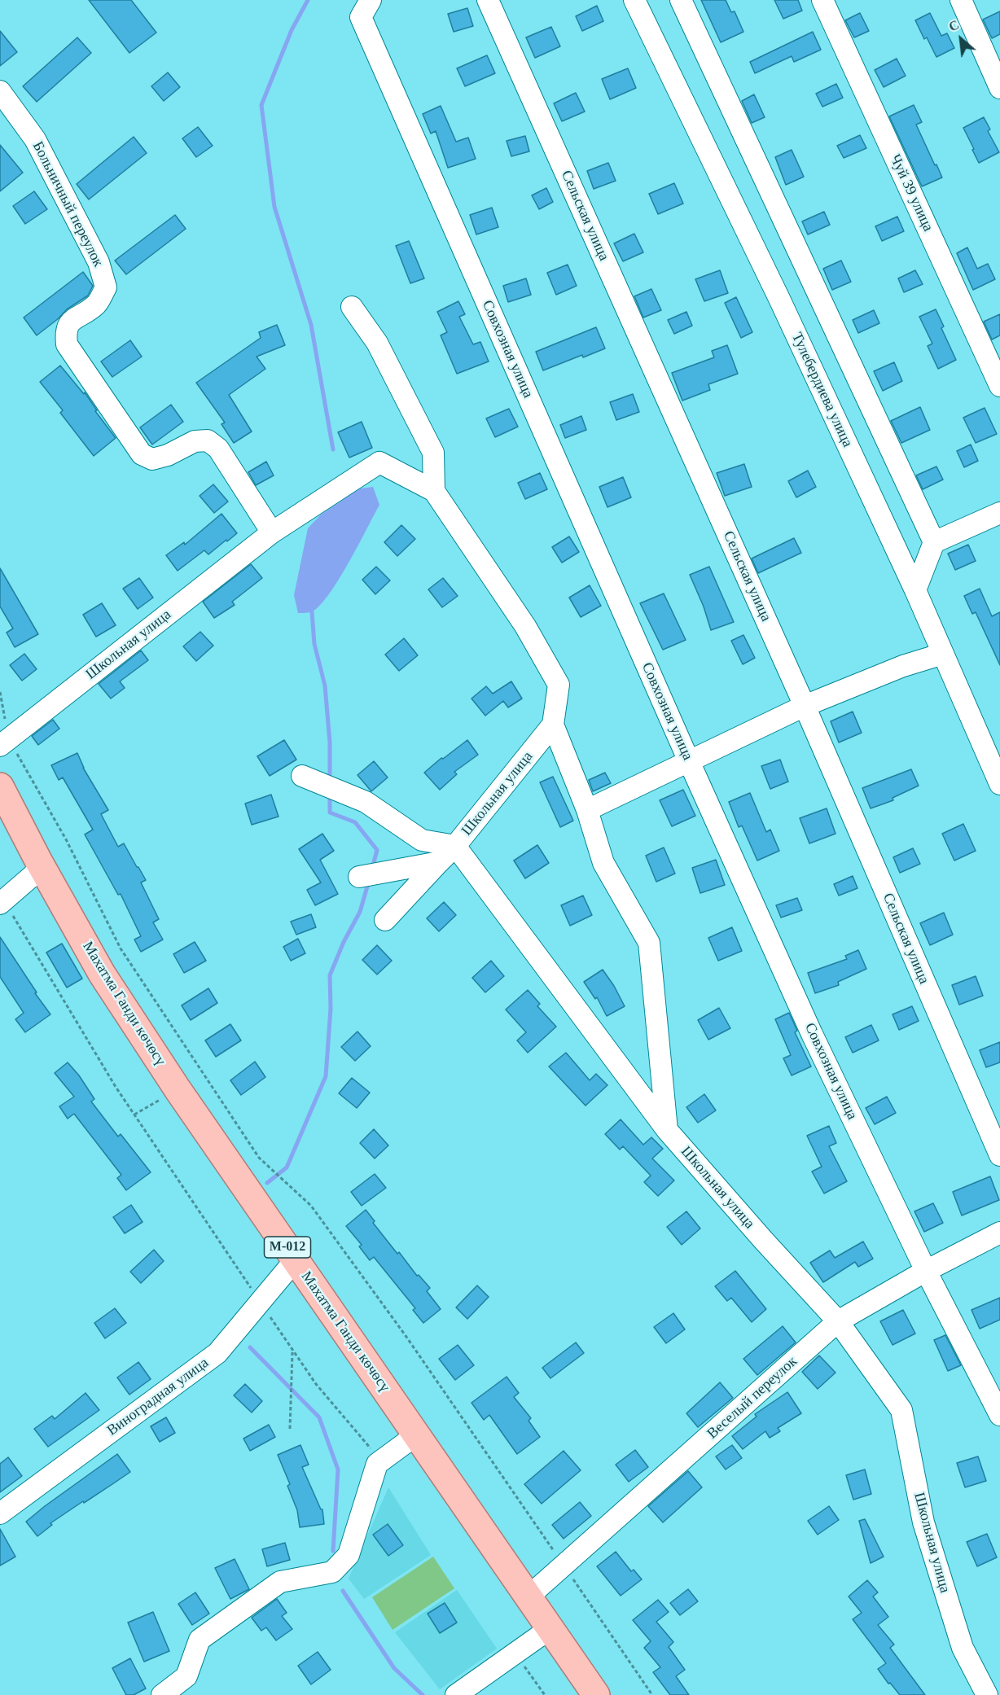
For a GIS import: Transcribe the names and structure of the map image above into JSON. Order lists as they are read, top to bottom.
{
  "streets": {
    "main road": ["Махатма Ганди көчөсү", "М-012"],
    "street": [
      "Чуй 39 улица",
      "Больничный переулок",
      "Сельская улица",
      "Совхозная улица",
      "Тулебердиева улица",
      "Школьная улица",
      "Виноградная улица",
      "Веселый переулок"
    ]
  },
  "crossings": [
    ["Больничный переулок", "Школьная улица"],
    ["Совхозная улица", "Веселый переулок"],
    ["Школьная улица", "Веселый переулок"],
    ["Махатма Ганди көчөсү", "Виноградная улица"],
    ["Махатма Ганди көчөсү", "Веселый переулок"]
  ],
  "north": "top left"
}
